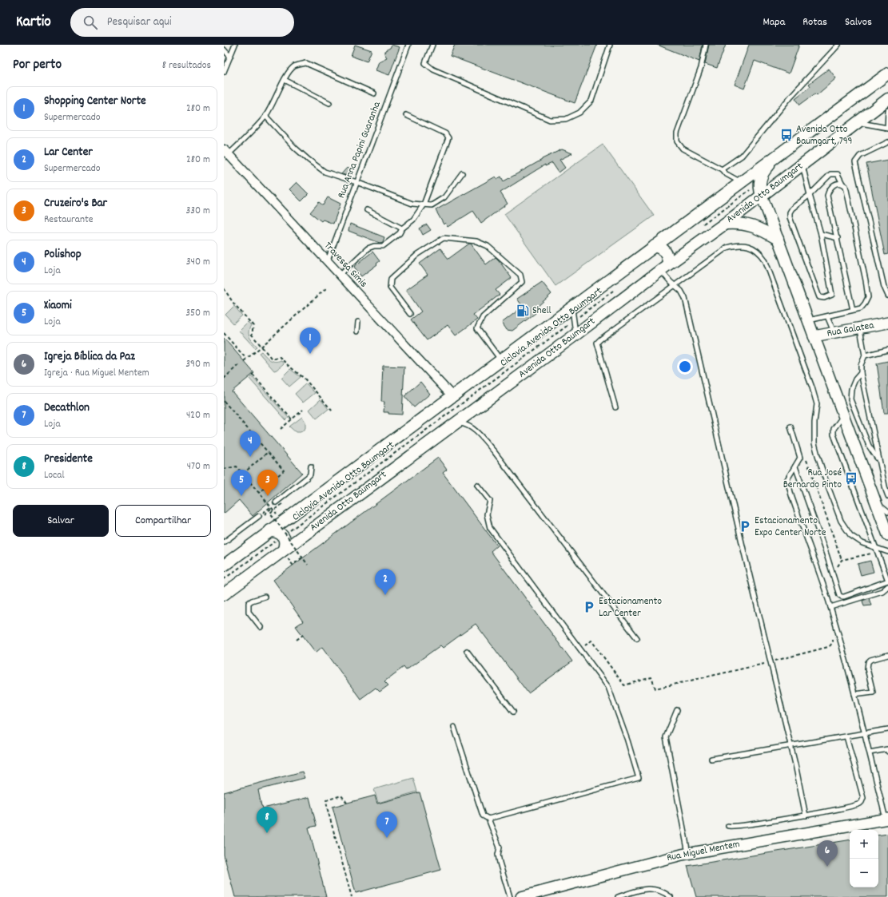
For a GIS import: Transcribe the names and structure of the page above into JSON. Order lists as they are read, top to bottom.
{
  "streets": {
    "main road": ["Avenida Otto Baumgart"],
    "street": ["Travessa Simis", "Rua Galatea", "Rua Miguel Mentem"],
    "lane": ["Rua Anna Papini Guaranha"],
    "path": ["Ciclovia Avenida Otto Baumgart"]
  },
  "crossings": [
    ["Rua Anna Papini Guaranha", "Travessa Simis"]
  ],
  "places": {
    "bus stop": ["Avenida Otto Baumgart, 799", "Rua José Bernardo Pinto"],
    "fuel station": ["Shell"],
    "parking": ["Estacionamento Expo Center Norte", "Estacionamento Lar Center"]
  },
  "page": {
    "header": "Kartio",
    "search": "Pesquisar aqui",
    "nav": ["Mapa", "Rotas", "Salvos"],
    "heading": ["Por perto", "8 resultados"],
    "list": [
      {
        "mark": "1",
        "name": "Shopping Center Norte",
        "note": "Supermercado",
        "value": "280 m"
      },
      {
        "mark": "2",
        "name": "Lar Center",
        "note": "Supermercado",
        "value": "280 m"
      },
      {
        "mark": "3",
        "name": "Cruzeiro's Bar",
        "note": "Restaurante",
        "value": "330 m"
      },
      {
        "mark": "4",
        "name": "Polishop",
        "note": "Loja",
        "value": "340 m"
      },
      {
        "mark": "5",
        "name": "Xiaomi",
        "note": "Loja",
        "value": "350 m"
      },
      {
        "mark": "6",
        "name": "Igreja Bíblica da Paz",
        "note": "Igreja · Rua Miguel Mentem",
        "value": "390 m"
      },
      {
        "mark": "7",
        "name": "Decathlon",
        "note": "Loja",
        "value": "420 m"
      },
      {
        "mark": "8",
        "name": "Presidente",
        "note": "Local",
        "value": "470 m"
      }
    ],
    "pins": [
      "1",
      "4",
      "3",
      "5",
      "2",
      "8",
      "7",
      "6"
    ],
    "buttons": ["Salvar", "Compartilhar"],
    "map_buttons": ["+", "−"]
  }
}
